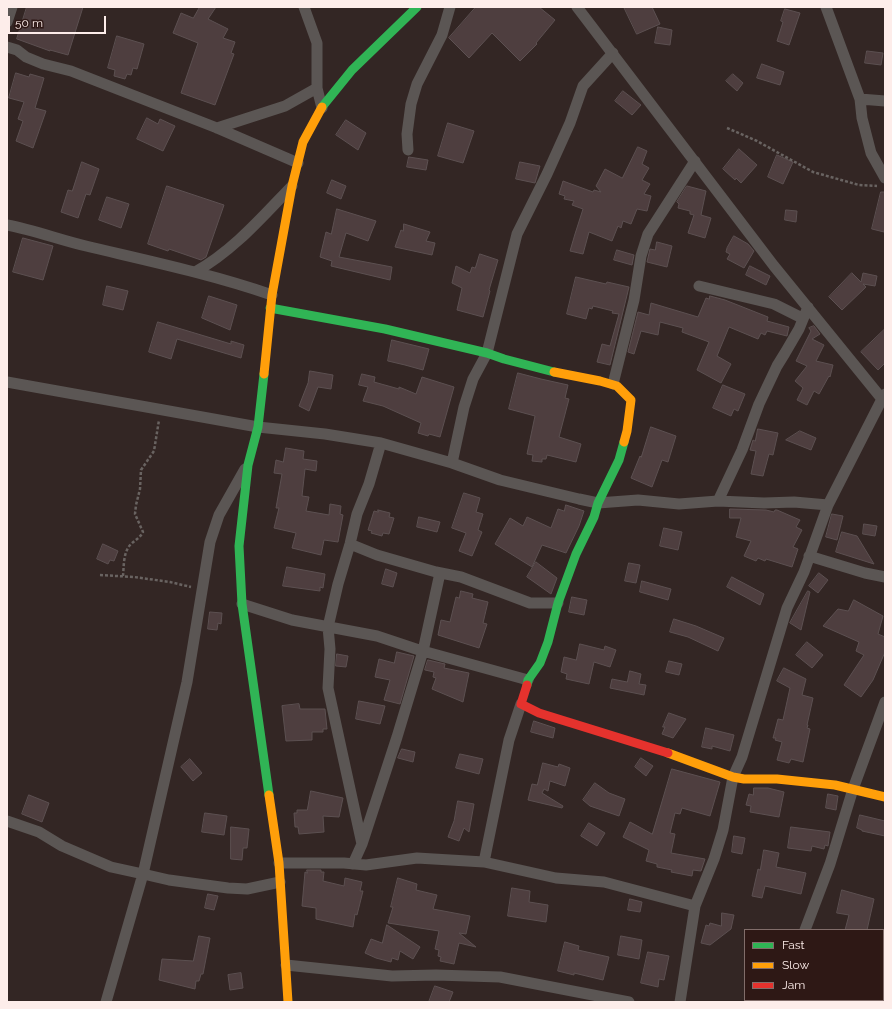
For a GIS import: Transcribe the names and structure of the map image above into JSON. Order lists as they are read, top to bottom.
{
  "legend": ["Fast", "Slow", "Jam"],
  "scale_bar": "50 m"
}
